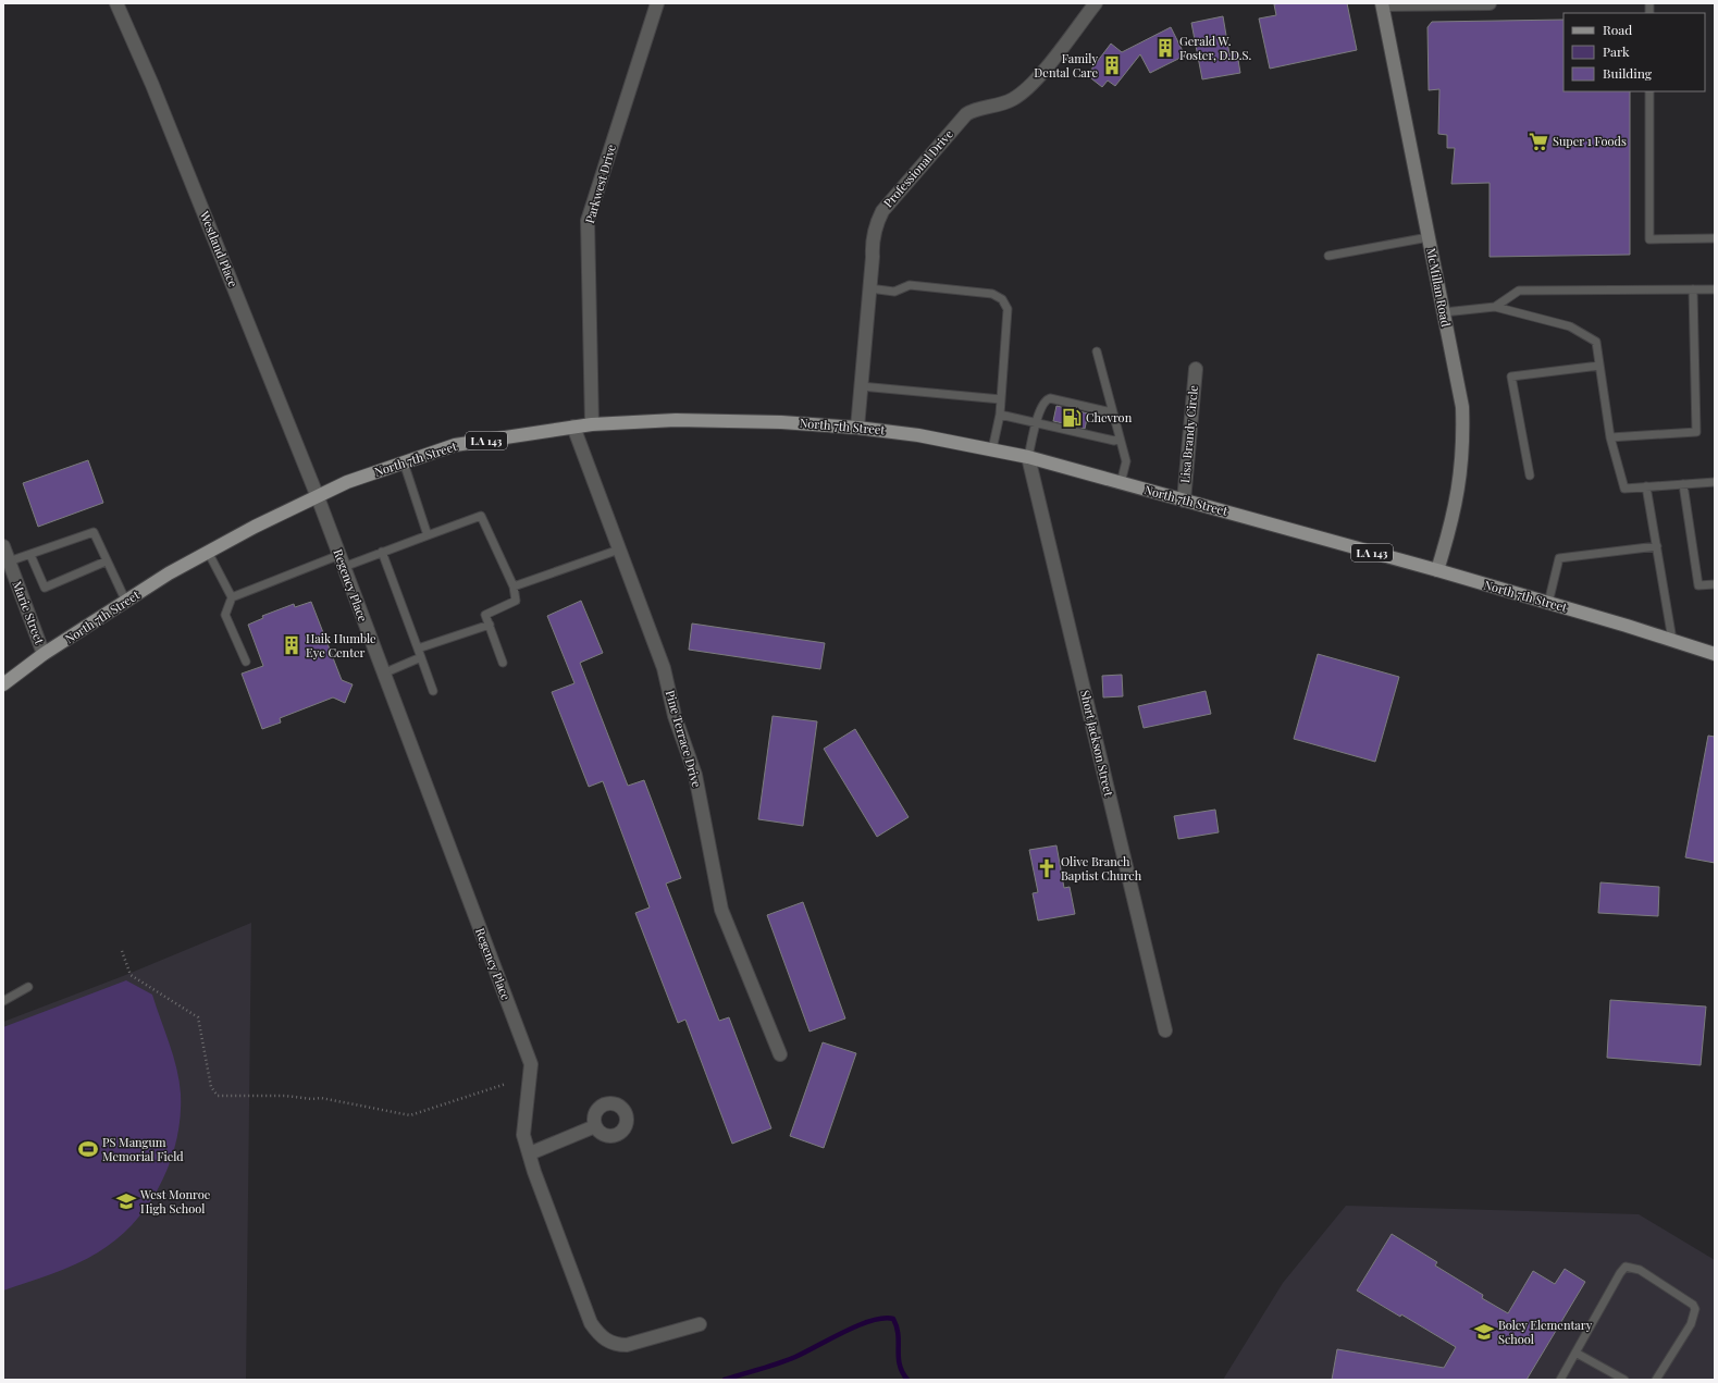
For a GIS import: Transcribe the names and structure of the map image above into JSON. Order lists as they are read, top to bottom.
{
  "streets": {
    "main road": ["North 7th Street", "LA 143"],
    "street": [
      "Professional Drive",
      "Parkwest Drive",
      "Westland Place",
      "McMillan Road",
      "Lisa Brandy Circle",
      "Regency Place",
      "Marie Street",
      "Pine Terrace Drive",
      "Short Jackson Street"
    ]
  },
  "crossings": [
    ["Professional Drive", "North 7th Street"],
    ["Parkwest Drive", "North 7th Street"],
    ["Westland Place", "North 7th Street"],
    ["Westland Place", "Regency Place"],
    ["McMillan Road", "North 7th Street"],
    ["North 7th Street", "Lisa Brandy Circle"],
    ["North 7th Street", "Regency Place"],
    ["North 7th Street", "Marie Street"],
    ["North 7th Street", "Pine Terrace Drive"],
    ["North 7th Street", "Short Jackson Street"]
  ],
  "places": {
    "building": ["Gerald W. Foster, D.D.S.", "Family Dental Care", "Haik Humble Eye Center"],
    "supermarket": ["Super 1 Foods"],
    "fuel station": ["Chevron"],
    "church": ["Olive Branch Baptist Church"],
    "sports": ["PS Mangum Memorial Field"],
    "school or university": ["West Monroe High School", "Boley Elementary School"]
  },
  "legend": ["Road", "Park", "Building"]
}
